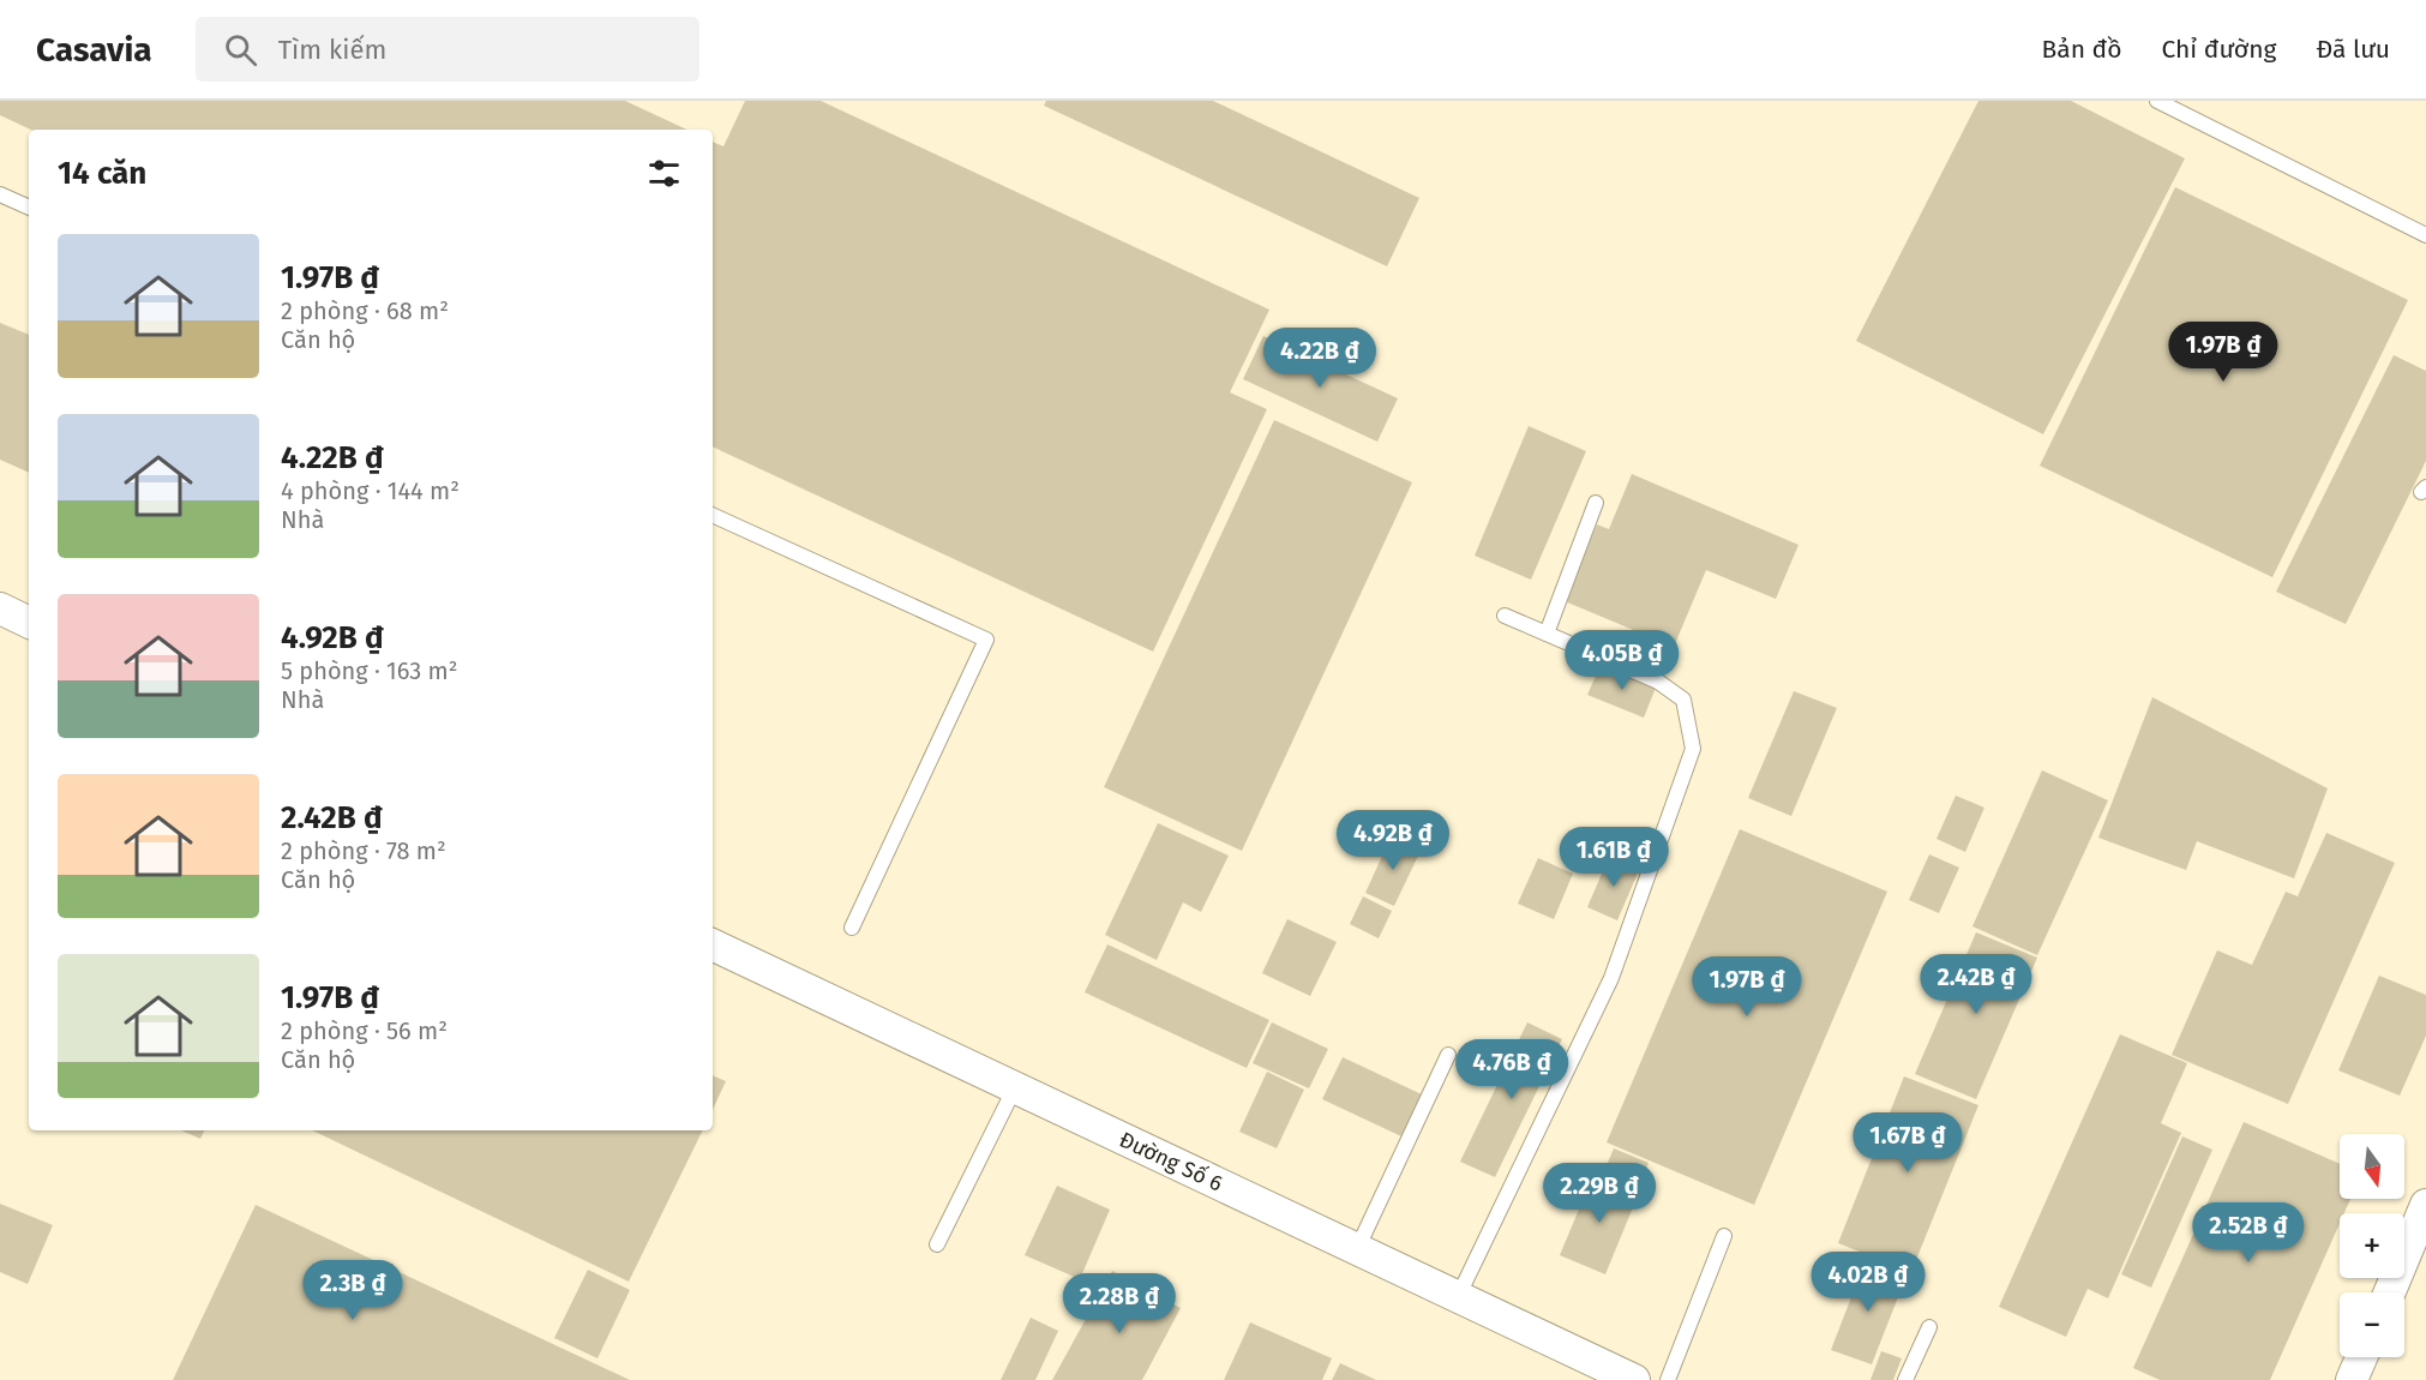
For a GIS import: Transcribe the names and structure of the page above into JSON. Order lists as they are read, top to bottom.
{
  "streets": {
    "street": ["Đường Số 6"]
  },
  "north": "bottom",
  "page": {
    "header": "Casavia",
    "search": "Tìm kiếm",
    "nav": ["Bản đồ", "Chỉ đường", "Đã lưu"],
    "heading": "14 căn",
    "list": [
      {
        "name": "1.97B ₫",
        "note": "2 phòng · 68 m² · Căn hộ"
      },
      {
        "name": "4.22B ₫",
        "note": "4 phòng · 144 m² · Nhà"
      },
      {
        "name": "4.92B ₫",
        "note": "5 phòng · 163 m² · Nhà"
      },
      {
        "name": "2.42B ₫",
        "note": "2 phòng · 78 m² · Căn hộ"
      },
      {
        "name": "1.97B ₫",
        "note": "2 phòng · 56 m² · Căn hộ"
      }
    ],
    "price": [
      "1.97B ₫",
      "4.22B ₫",
      "4.05B ₫",
      "4.92B ₫",
      "1.61B ₫",
      "2.42B ₫",
      "1.97B ₫",
      "4.76B ₫",
      "1.67B ₫",
      "2.29B ₫",
      "2.52B ₫",
      "4.02B ₫",
      "2.3B ₫",
      "2.28B ₫"
    ],
    "map_buttons": ["+", "−"]
  }
}
